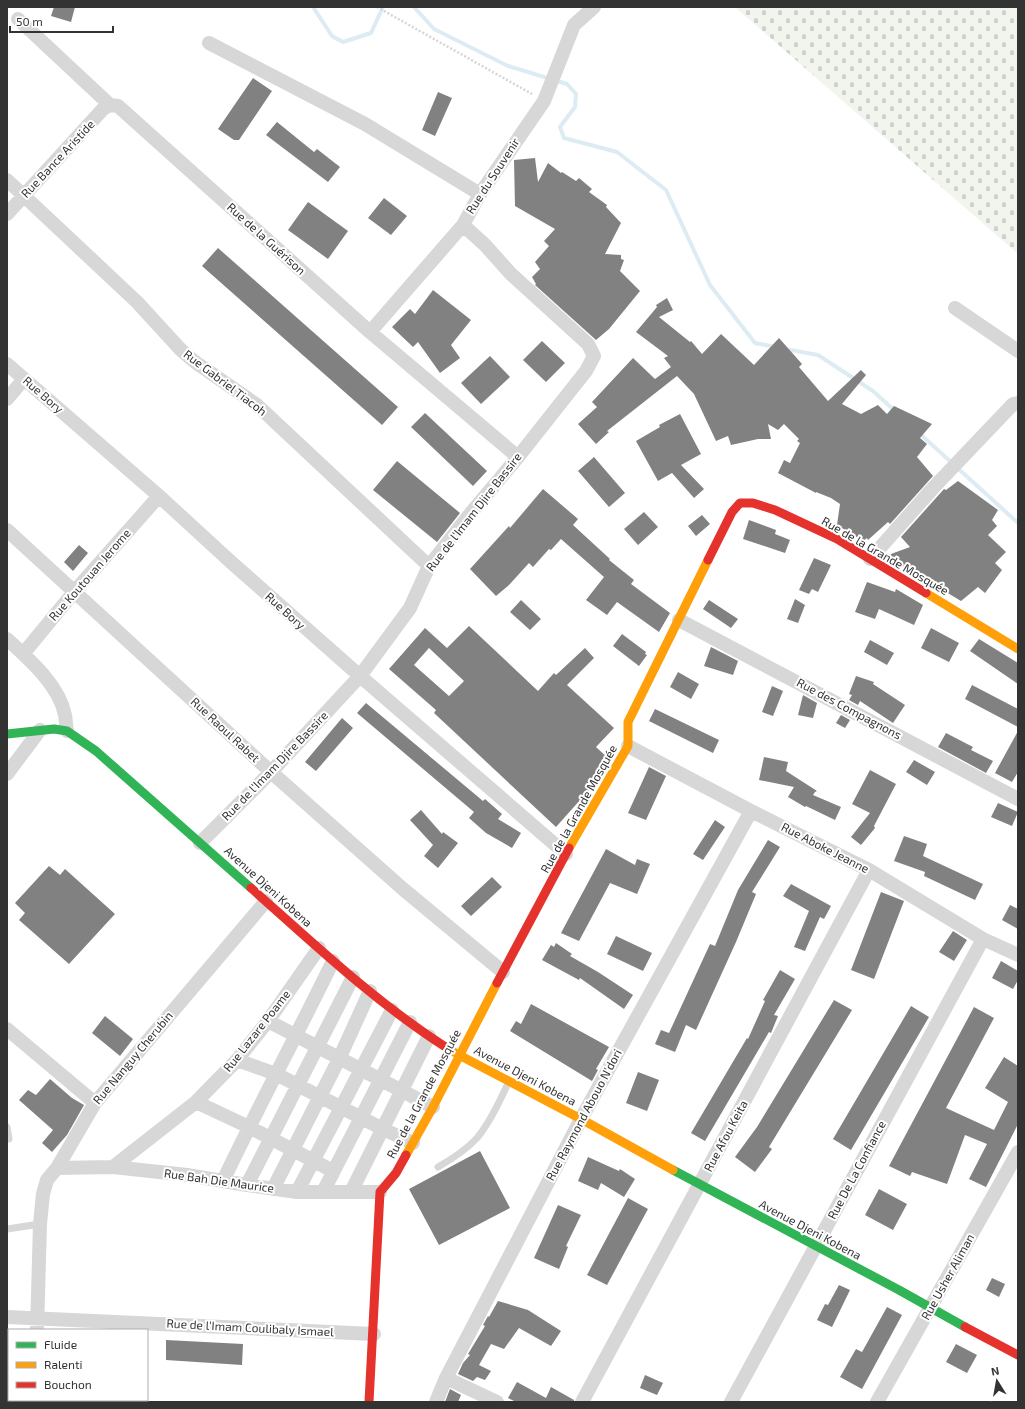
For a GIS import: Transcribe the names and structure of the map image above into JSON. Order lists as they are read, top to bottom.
{
  "streets": {
    "street": [
      "Rue Bance Aristide",
      "Rue du Souvenir",
      "Rue de la Guérison",
      "Rue Gabriel Tiacoh",
      "Rue Bory",
      "Rue de l'Imam Djire Bassire",
      "Rue de la Grande Mosquée",
      "Rue Koutouan Jerome",
      "Rue des Compagnons",
      "Rue Raoul Rabet",
      "Rue Aboke Jeanne",
      "Avenue Djeni Kobena",
      "Rue Lazare Poame",
      "Rue Nanguy Cherubin",
      "Rue Raymond Abouo N'dori",
      "Rue Afou Keita",
      "Rue De La Confiance",
      "Rue Bah Die Maurice",
      "Rue Usher Aliman",
      "Rue de l'Imam Coulibaly Ismael"
    ]
  },
  "crossings": [
    ["Rue Bance Aristide", "Rue de la Guérison"],
    ["Rue Bance Aristide", "Rue Gabriel Tiacoh"],
    ["Rue du Souvenir", "Rue de la Guérison"],
    ["Rue du Souvenir", "Rue de l'Imam Djire Bassire"],
    ["Rue de la Guérison", "Rue de l'Imam Djire Bassire"],
    ["Rue Gabriel Tiacoh", "Rue de l'Imam Djire Bassire"],
    ["Rue Bory", "Rue de l'Imam Djire Bassire"],
    ["Rue Bory", "Rue de la Grande Mosquée"],
    ["Rue Bory", "Rue Koutouan Jerome"],
    ["Rue de l'Imam Djire Bassire", "Rue Raoul Rabet"],
    ["Rue de l'Imam Djire Bassire", "Avenue Djeni Kobena"],
    ["Rue de la Grande Mosquée", "Rue des Compagnons"],
    ["Rue de la Grande Mosquée", "Rue Raoul Rabet"],
    ["Rue de la Grande Mosquée", "Rue Aboke Jeanne"],
    ["Rue de la Grande Mosquée", "Avenue Djeni Kobena"],
    ["Rue de la Grande Mosquée", "Rue Bah Die Maurice"],
    ["Rue Koutouan Jerome", "Rue Raoul Rabet"],
    ["Rue Aboke Jeanne", "Rue Raymond Abouo N'dori"],
    ["Rue Aboke Jeanne", "Rue Afou Keita"],
    ["Rue Aboke Jeanne", "Rue De La Confiance"],
    ["Avenue Djeni Kobena", "Rue Lazare Poame"],
    ["Avenue Djeni Kobena", "Rue Nanguy Cherubin"],
    ["Avenue Djeni Kobena", "Rue Raymond Abouo N'dori"],
    ["Avenue Djeni Kobena", "Rue Afou Keita"],
    ["Avenue Djeni Kobena", "Rue De La Confiance"],
    ["Avenue Djeni Kobena", "Rue Usher Aliman"],
    ["Rue Lazare Poame", "Rue Bah Die Maurice"],
    ["Rue Nanguy Cherubin", "Rue Bah Die Maurice"],
    ["Rue Nanguy Cherubin", "Rue de l'Imam Coulibaly Ismael"]
  ],
  "legend": ["Fluide", "Ralenti", "Bouchon"],
  "scale_bar": "50 m",
  "north": "top"
}
